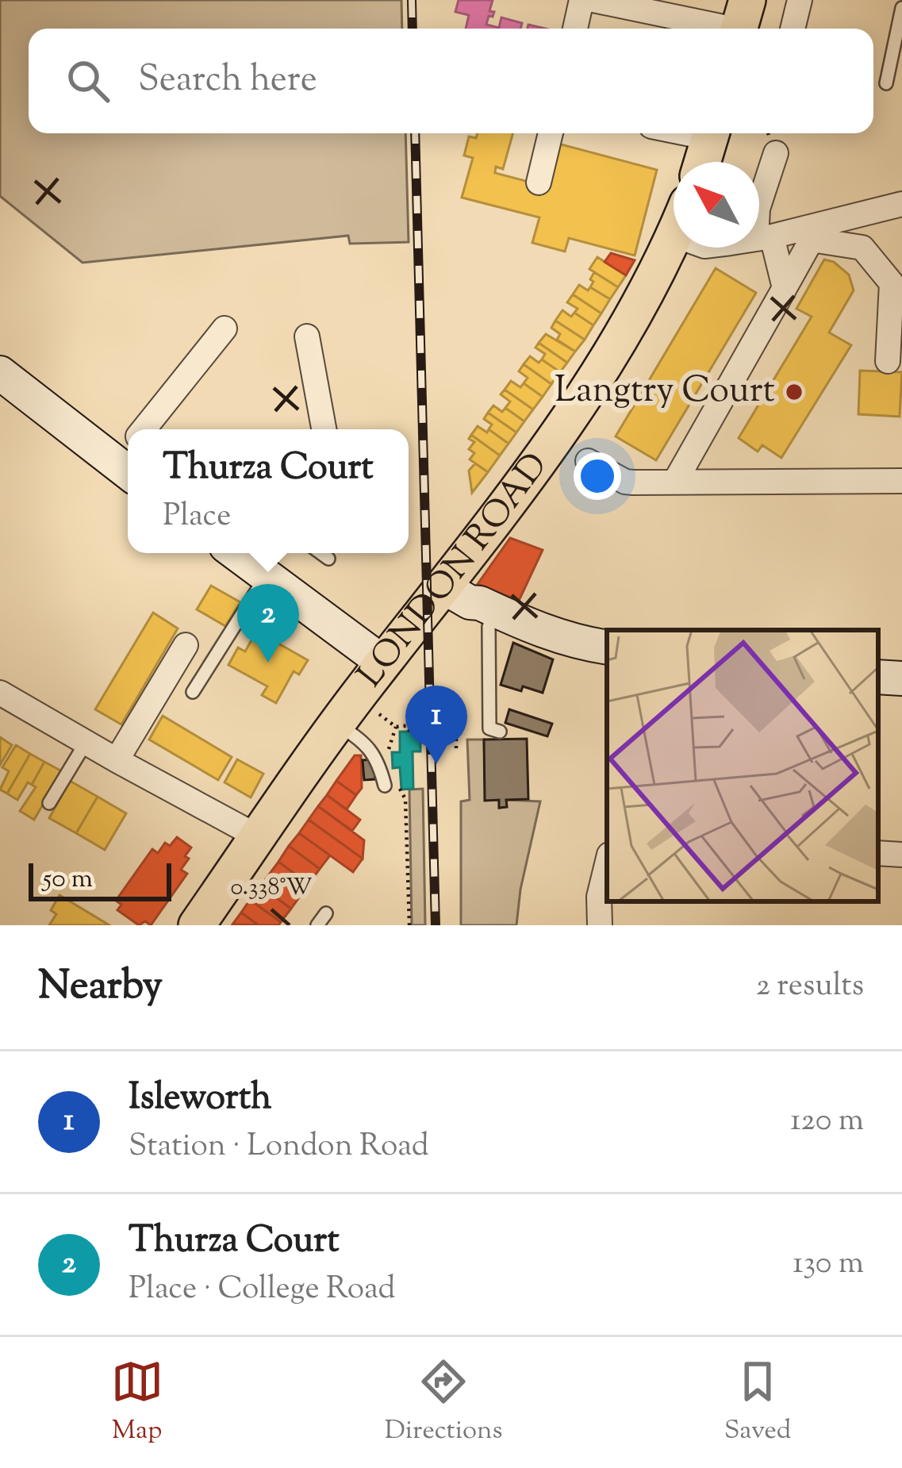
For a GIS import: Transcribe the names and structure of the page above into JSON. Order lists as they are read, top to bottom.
{
  "streets": {
    "main road": ["LONDON ROAD"]
  },
  "places": ["Langtry Court"],
  "scale_bar": "50 m",
  "north": "top left",
  "page": {
    "search": "Search here",
    "popup": ["Thurza Court", "Place"],
    "pins": ["2", "1"],
    "scale": "50 m",
    "heading": ["Nearby", "2 results"],
    "list": [
      {
        "mark": "1",
        "name": "Isleworth",
        "note": "Station · London Road",
        "value": "120 m"
      },
      {
        "mark": "2",
        "name": "Thurza Court",
        "note": "Place · College Road",
        "value": "130 m"
      }
    ],
    "nav": ["Map", "Directions", "Saved"]
  },
  "coordinates": ["0.338°W"]
}
